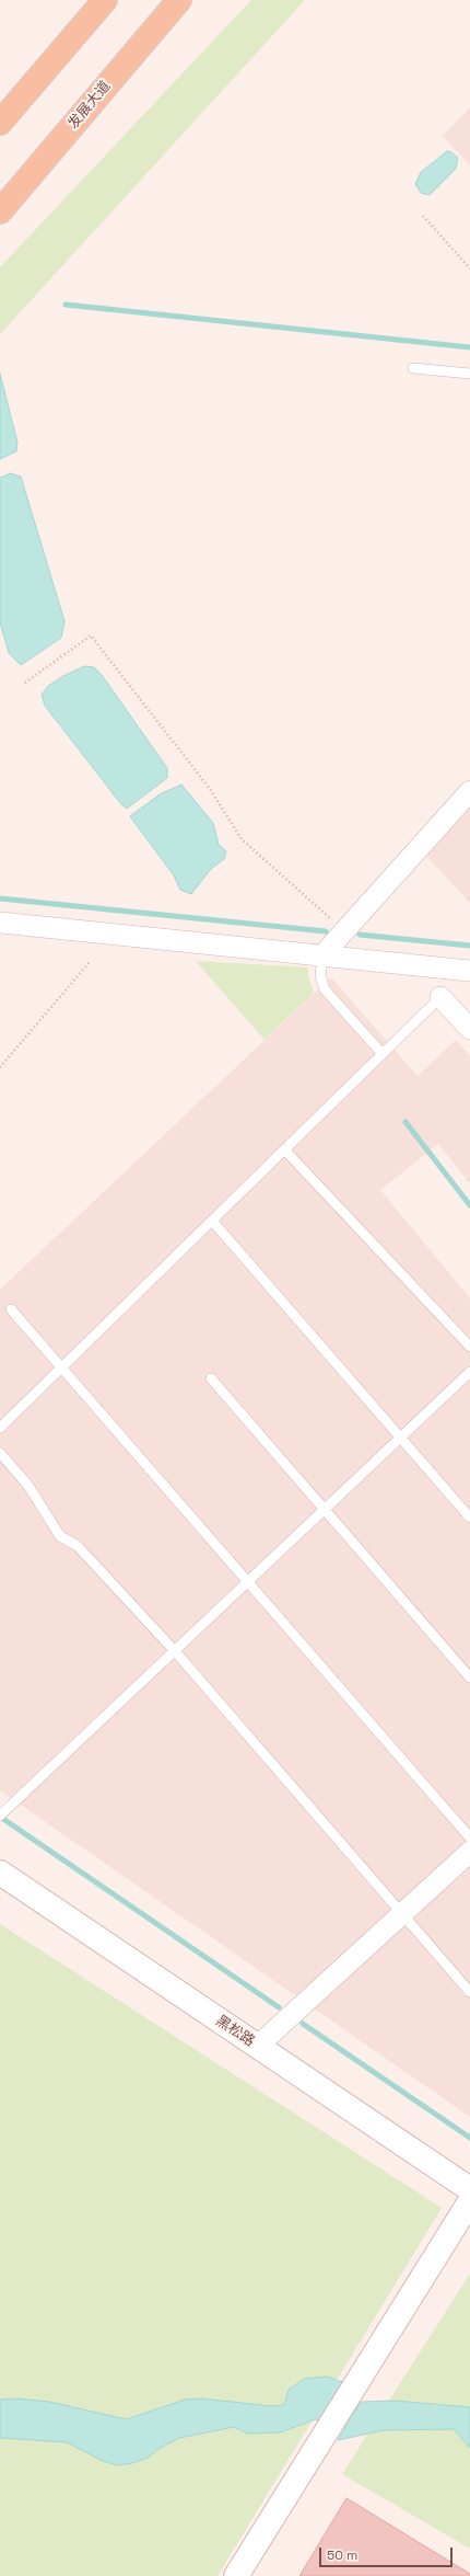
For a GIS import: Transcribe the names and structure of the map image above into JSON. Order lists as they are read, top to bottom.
{
  "streets": {
    "main road": ["发展大道"],
    "street": ["黑松路"]
  },
  "scale_bar": "50 m"
}
